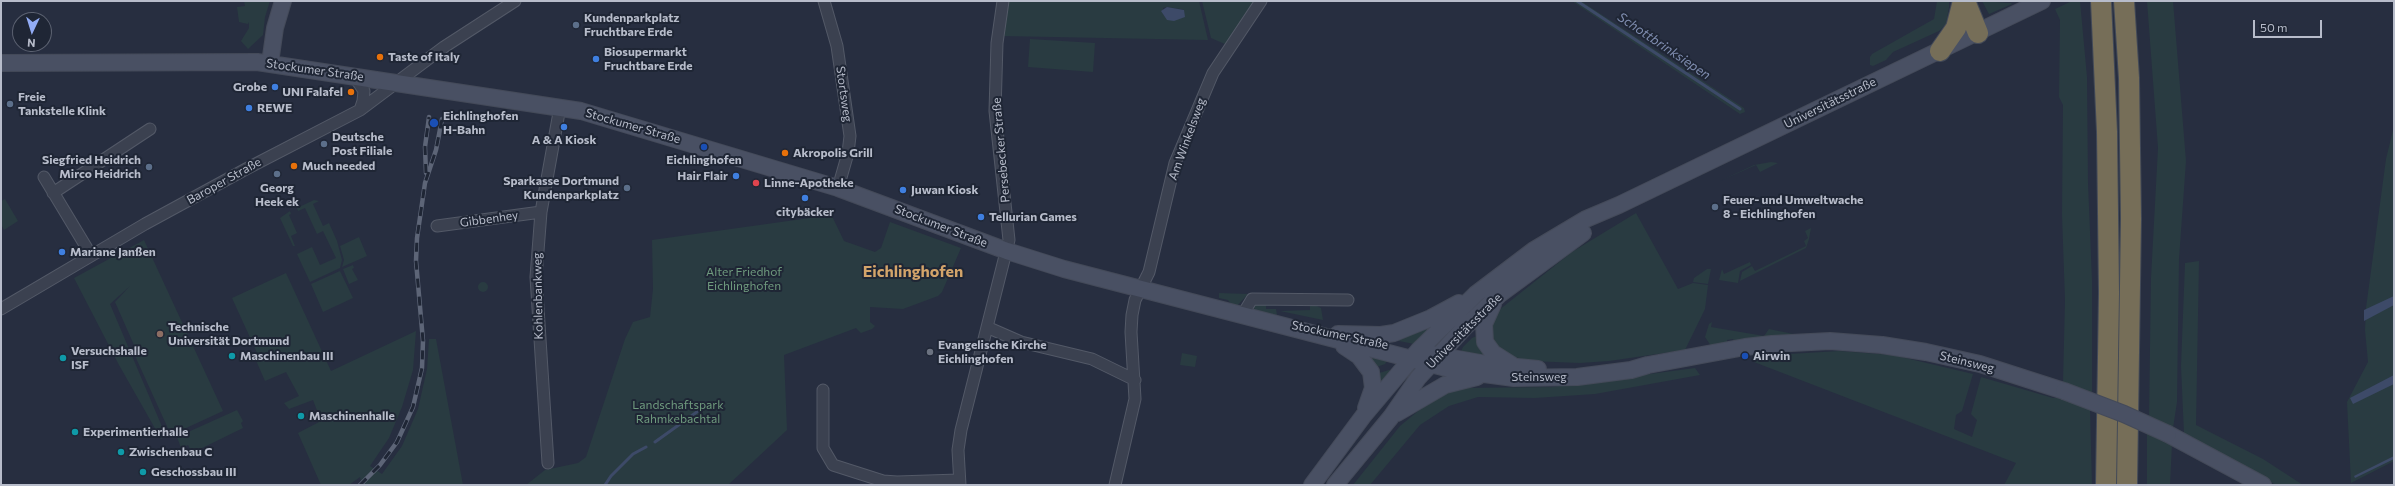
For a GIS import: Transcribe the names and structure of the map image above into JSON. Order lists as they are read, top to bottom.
{
  "streets": {
    "main road": ["Stockumer Straße", "Universitätsstraße", "Steinsweg"],
    "street": [
      "Stortsweg",
      "Am Winkelsweg",
      "Persebecker Straße",
      "Baroper Straße",
      "Gibbenhey",
      "Kohlenbankweg"
    ]
  },
  "crossings": [
    ["Stockumer Straße", "Stortsweg"],
    ["Stockumer Straße", "Universitätsstraße"],
    ["Stockumer Straße", "Am Winkelsweg"],
    ["Stockumer Straße", "Persebecker Straße"],
    ["Stockumer Straße", "Baroper Straße"],
    ["Stockumer Straße", "Kohlenbankweg"],
    ["Stockumer Straße", "Steinsweg"],
    ["Universitätsstraße", "Steinsweg"],
    ["Gibbenhey", "Kohlenbankweg"]
  ],
  "districts": ["Eichlinghofen"],
  "water": ["Schottbrinksiepen"],
  "parks": ["Alter Friedhof Eichlinghofen", "Landschaftspark Rahmkebachtal"],
  "places": [
    "Kundenparkplatz Fruchtbare Erde",
    "Taste of Italy",
    "Biosupermarkt Fruchtbare Erde",
    "Grobe",
    "UNI Falafel",
    "Freie Tankstelle Klink",
    "REWE",
    "Eichlinghofen H-Bahn",
    "A & A Kiosk",
    "Deutsche Post Filiale",
    "Eichlinghofen",
    "Akropolis Grill",
    "Much needed",
    "Siegfried Heidrich Mirco Heidrich",
    "Georg Heek ek",
    "Hair Flair",
    "Linne-Apotheke",
    "Sparkasse Dortmund Kundenparkplatz",
    "Juwan Kiosk",
    "citybäcker",
    "Feuer- und Umweltwache 8 - Eichlinghofen",
    "Tellurian Games",
    "Mariane Janßen",
    "Technische Universität Dortmund",
    "Evangelische Kirche Eichlinghofen",
    "Maschinenbau III",
    "Airwin",
    "Versuchshalle ISF",
    "Maschinenhalle",
    "Experimentierhalle",
    "Zwischenbau C",
    "Geschossbau III"
  ],
  "scale_bar": "50 m",
  "north": "bottom"
}
